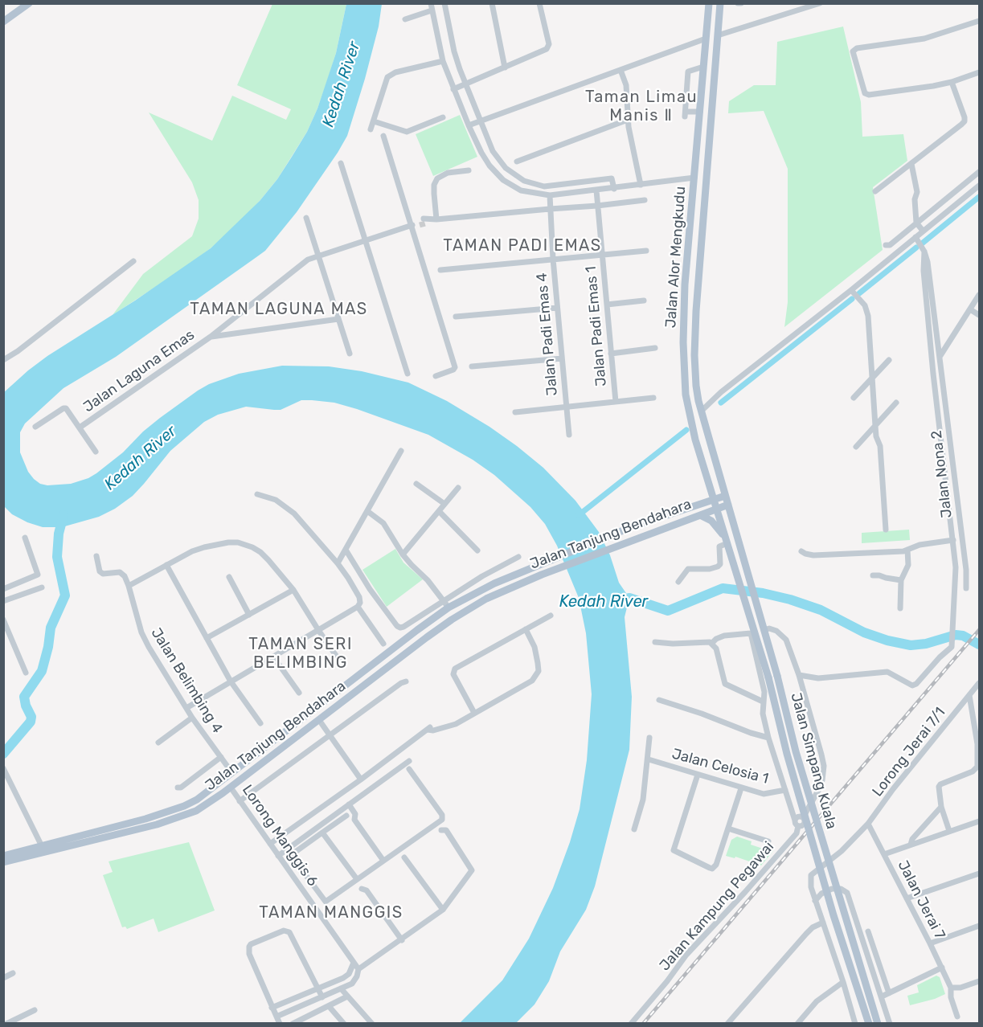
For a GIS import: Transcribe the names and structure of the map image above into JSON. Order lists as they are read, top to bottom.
{
  "streets": {
    "main road": ["Jalan Alor Mengkudu", "Jalan Tanjung Bendahara", "Jalan Simpang Kuala"],
    "street": [
      "Jalan Padi Emas 1",
      "Jalan Padi Emas 4",
      "Jalan Laguna Emas",
      "Jalan Nona 2",
      "Jalan Belimbing 4",
      "Lorong Jerai 7/1",
      "Jalan Celosia 1",
      "Lorong Manggis 6",
      "Jalan Jerai 7",
      "Jalan Kampung Pegawai"
    ]
  },
  "crossings": [
    ["Jalan Alor Mengkudu", "Jalan Tanjung Bendahara"],
    ["Jalan Alor Mengkudu", "Jalan Simpang Kuala"],
    ["Jalan Padi Emas 1", "Jalan Laguna Emas"],
    ["Jalan Padi Emas 4", "Jalan Laguna Emas"],
    ["Jalan Tanjung Bendahara", "Jalan Belimbing 4"],
    ["Jalan Tanjung Bendahara", "Jalan Simpang Kuala"],
    ["Jalan Tanjung Bendahara", "Lorong Manggis 6"],
    ["Lorong Jerai 7/1", "Jalan Jerai 7"],
    ["Jalan Simpang Kuala", "Jalan Kampung Pegawai"]
  ],
  "districts": [
    "Taman Limau Manis Ⅱ",
    "TAMAN PADI EMAS",
    "TAMAN LAGUNA MAS",
    "TAMAN SERI BELIMBING",
    "TAMAN MANGGIS"
  ],
  "water": ["Kedah River"]
}
